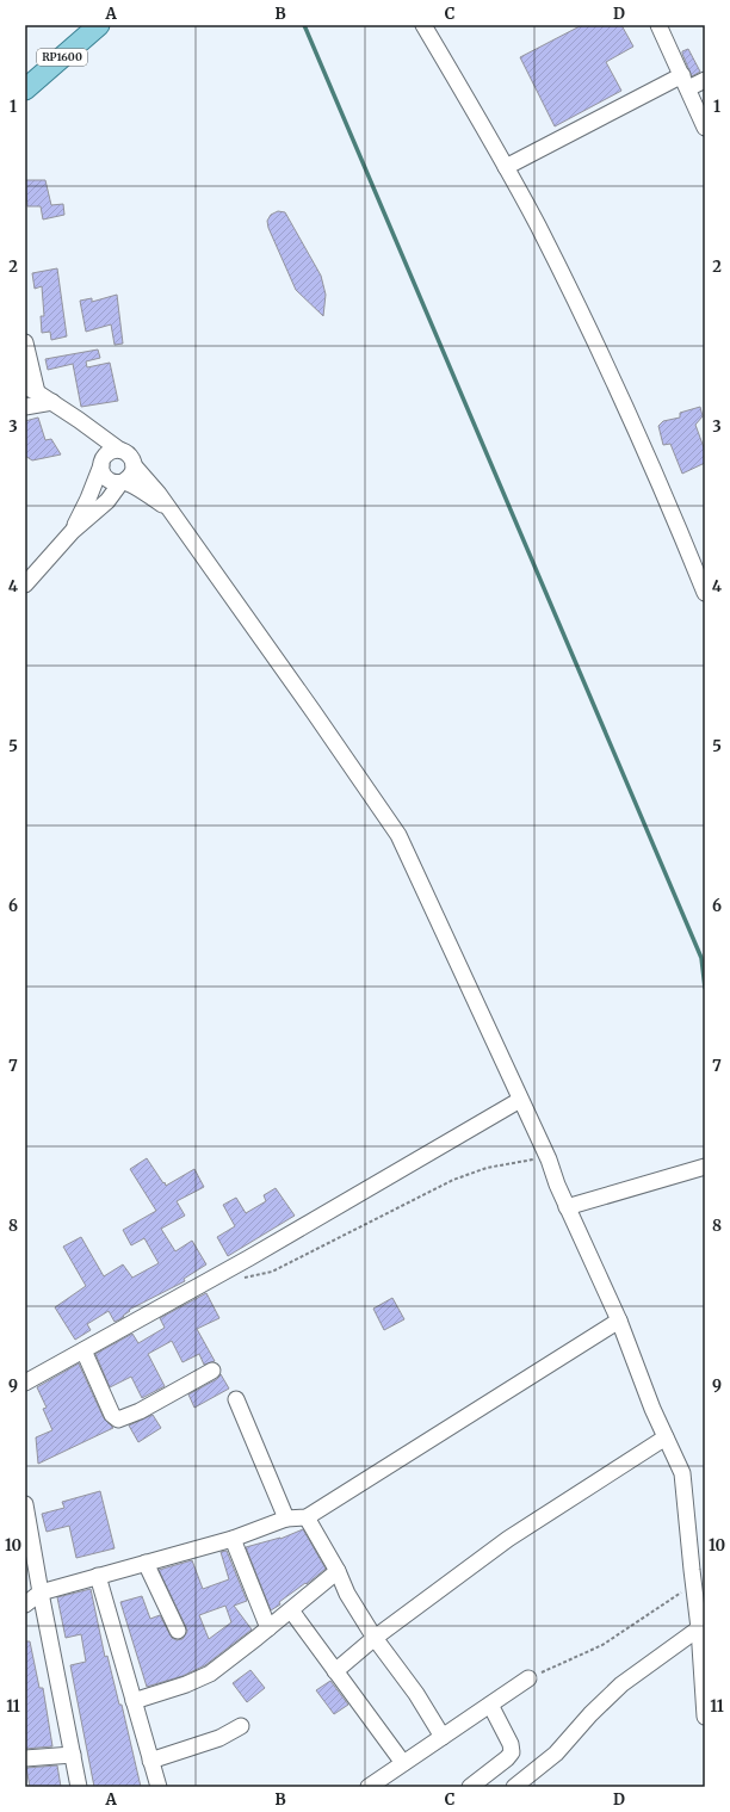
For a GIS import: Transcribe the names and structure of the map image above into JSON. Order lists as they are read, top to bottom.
{
  "streets": {
    "main road": ["RP1600"]
  },
  "grid": {
    "columns": [
      "A",
      "B",
      "C",
      "D"
    ],
    "rows": [
      "1",
      "2",
      "3",
      "4",
      "5",
      "6",
      "7",
      "8",
      "9",
      "10",
      "11"
    ]
  }
}
